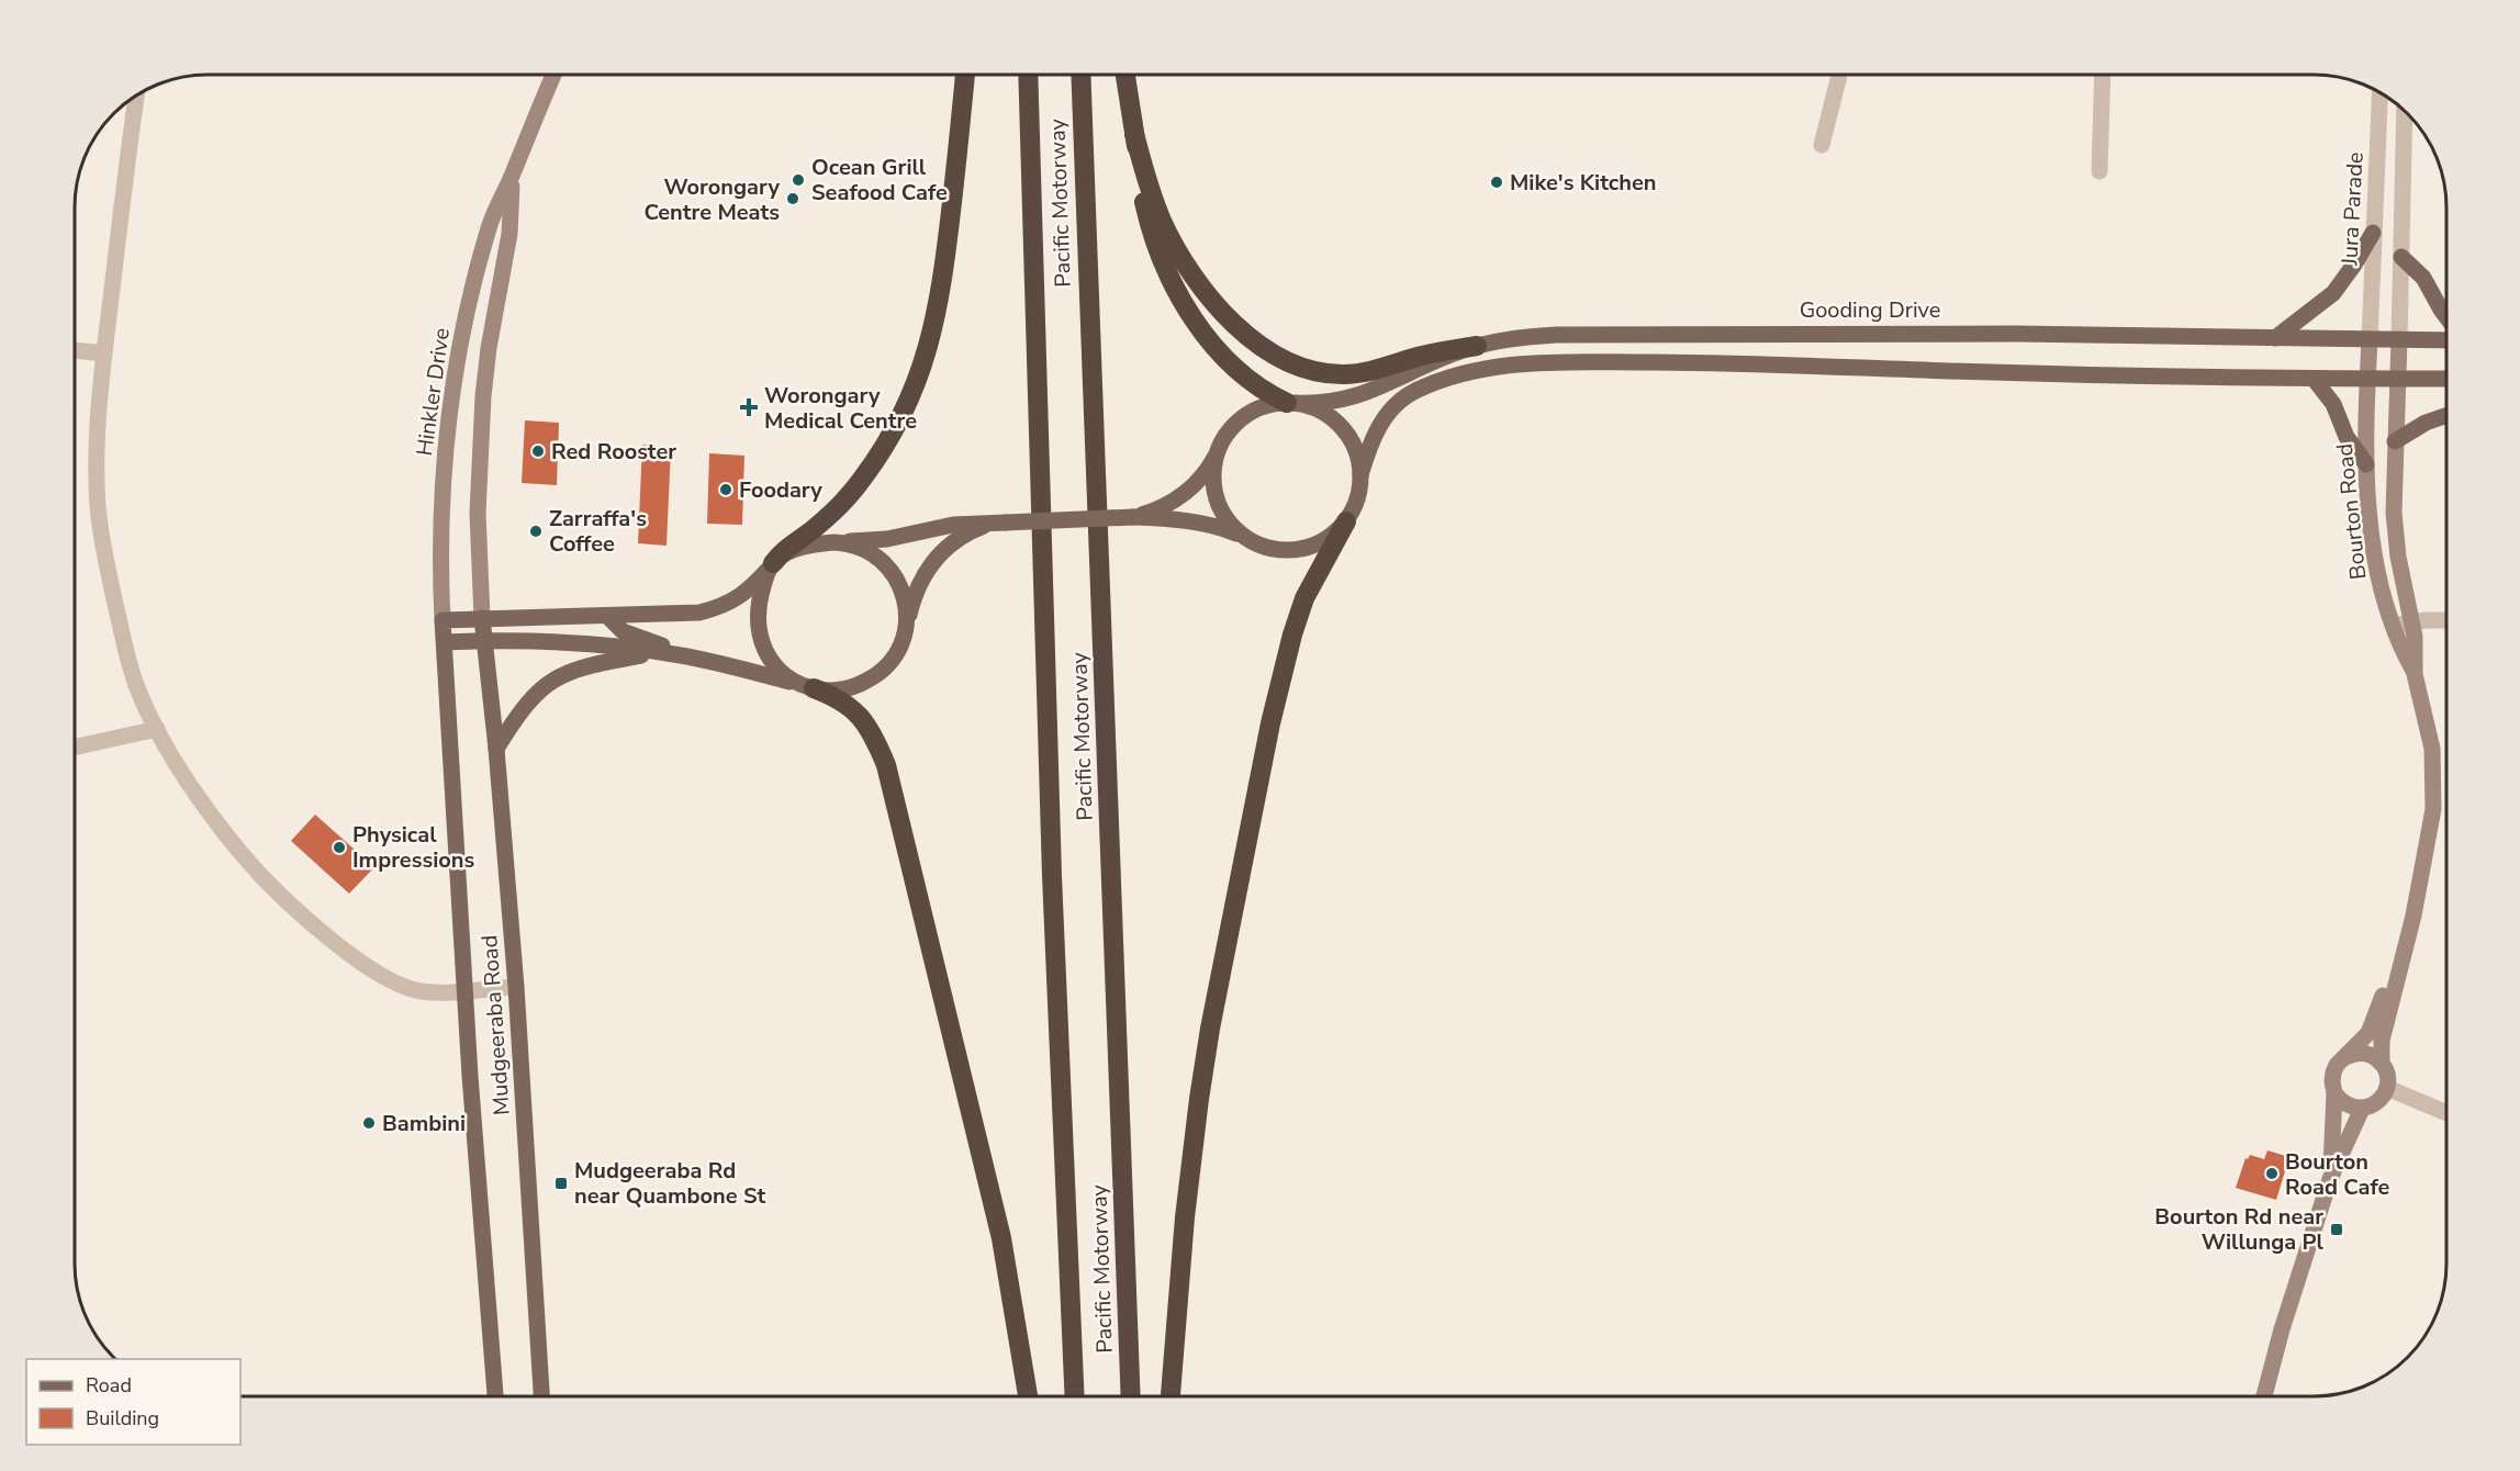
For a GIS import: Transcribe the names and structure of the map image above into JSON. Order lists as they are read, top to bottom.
{
  "streets": {
    "highway": ["Pacific Motorway"],
    "main road": ["Gooding Drive", "Mudgeeraba Road"],
    "street": ["Jura Parade", "Hinkler Drive", "Bourton Road"]
  },
  "crossings": [
    ["Jura Parade", "Gooding Drive"],
    ["Jura Parade", "Bourton Road"],
    ["Gooding Drive", "Bourton Road"],
    ["Hinkler Drive", "Mudgeeraba Road"]
  ],
  "places": {
    "other": [
      "Ocean Grill Seafood Cafe",
      "Mike's Kitchen",
      "Worongary Centre Meats",
      "Red Rooster",
      "Foodary",
      "Zarraffa's Coffee",
      "Physical Impressions",
      "Bambini",
      "Bourton Road Cafe"
    ],
    "health": ["Worongary Medical Centre"],
    "transit": ["Mudgeeraba Rd near Quambone St", "Bourton Rd near Willunga Pl"]
  },
  "legend": ["Road", "Building"]
}
